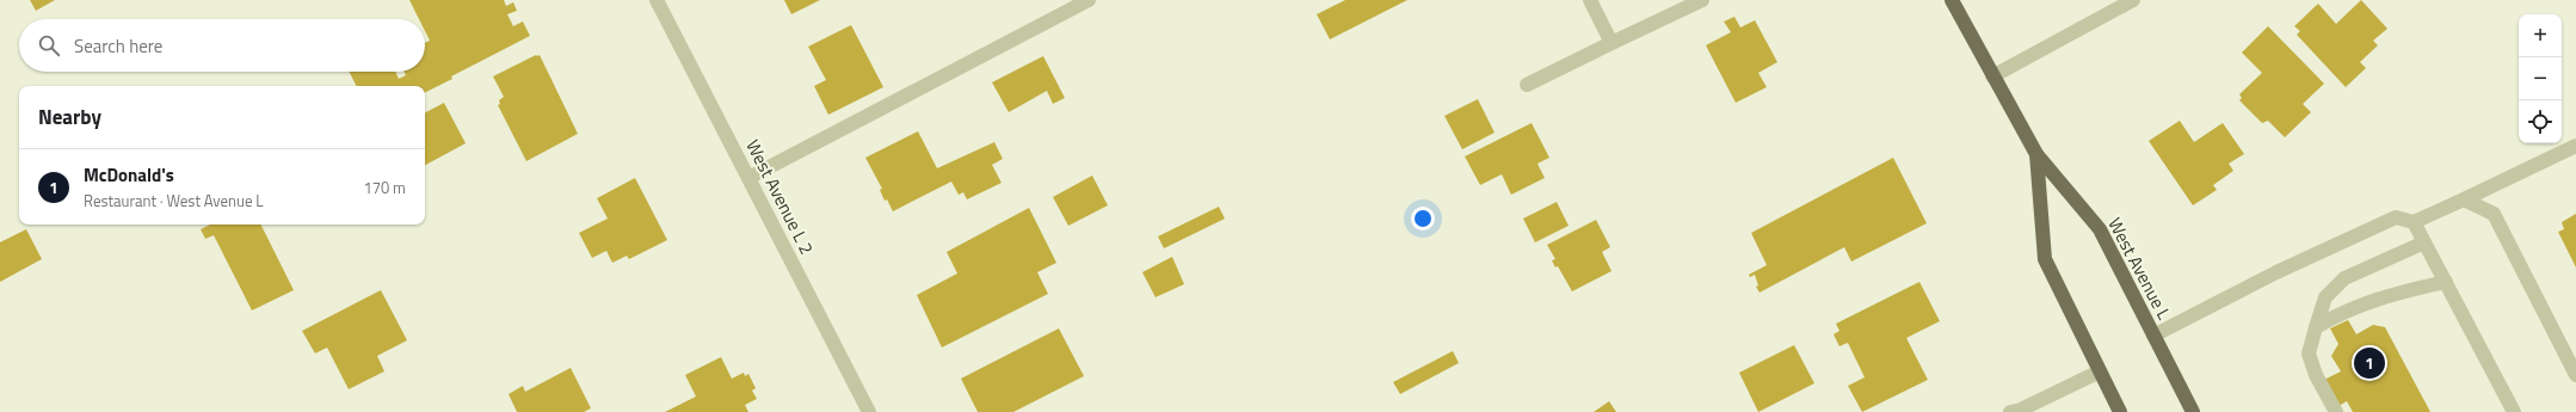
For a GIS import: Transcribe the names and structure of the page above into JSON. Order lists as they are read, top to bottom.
{
  "streets": {
    "main road": ["West Avenue L"],
    "street": ["West Avenue L 2"]
  },
  "page": {
    "map_buttons": ["+", "−"],
    "search": "Search here",
    "heading": "Nearby",
    "list": [
      {
        "mark": "1",
        "name": "McDonald's",
        "note": "Restaurant · West Avenue L",
        "value": "170 m"
      }
    ],
    "pins": "1"
  }
}
